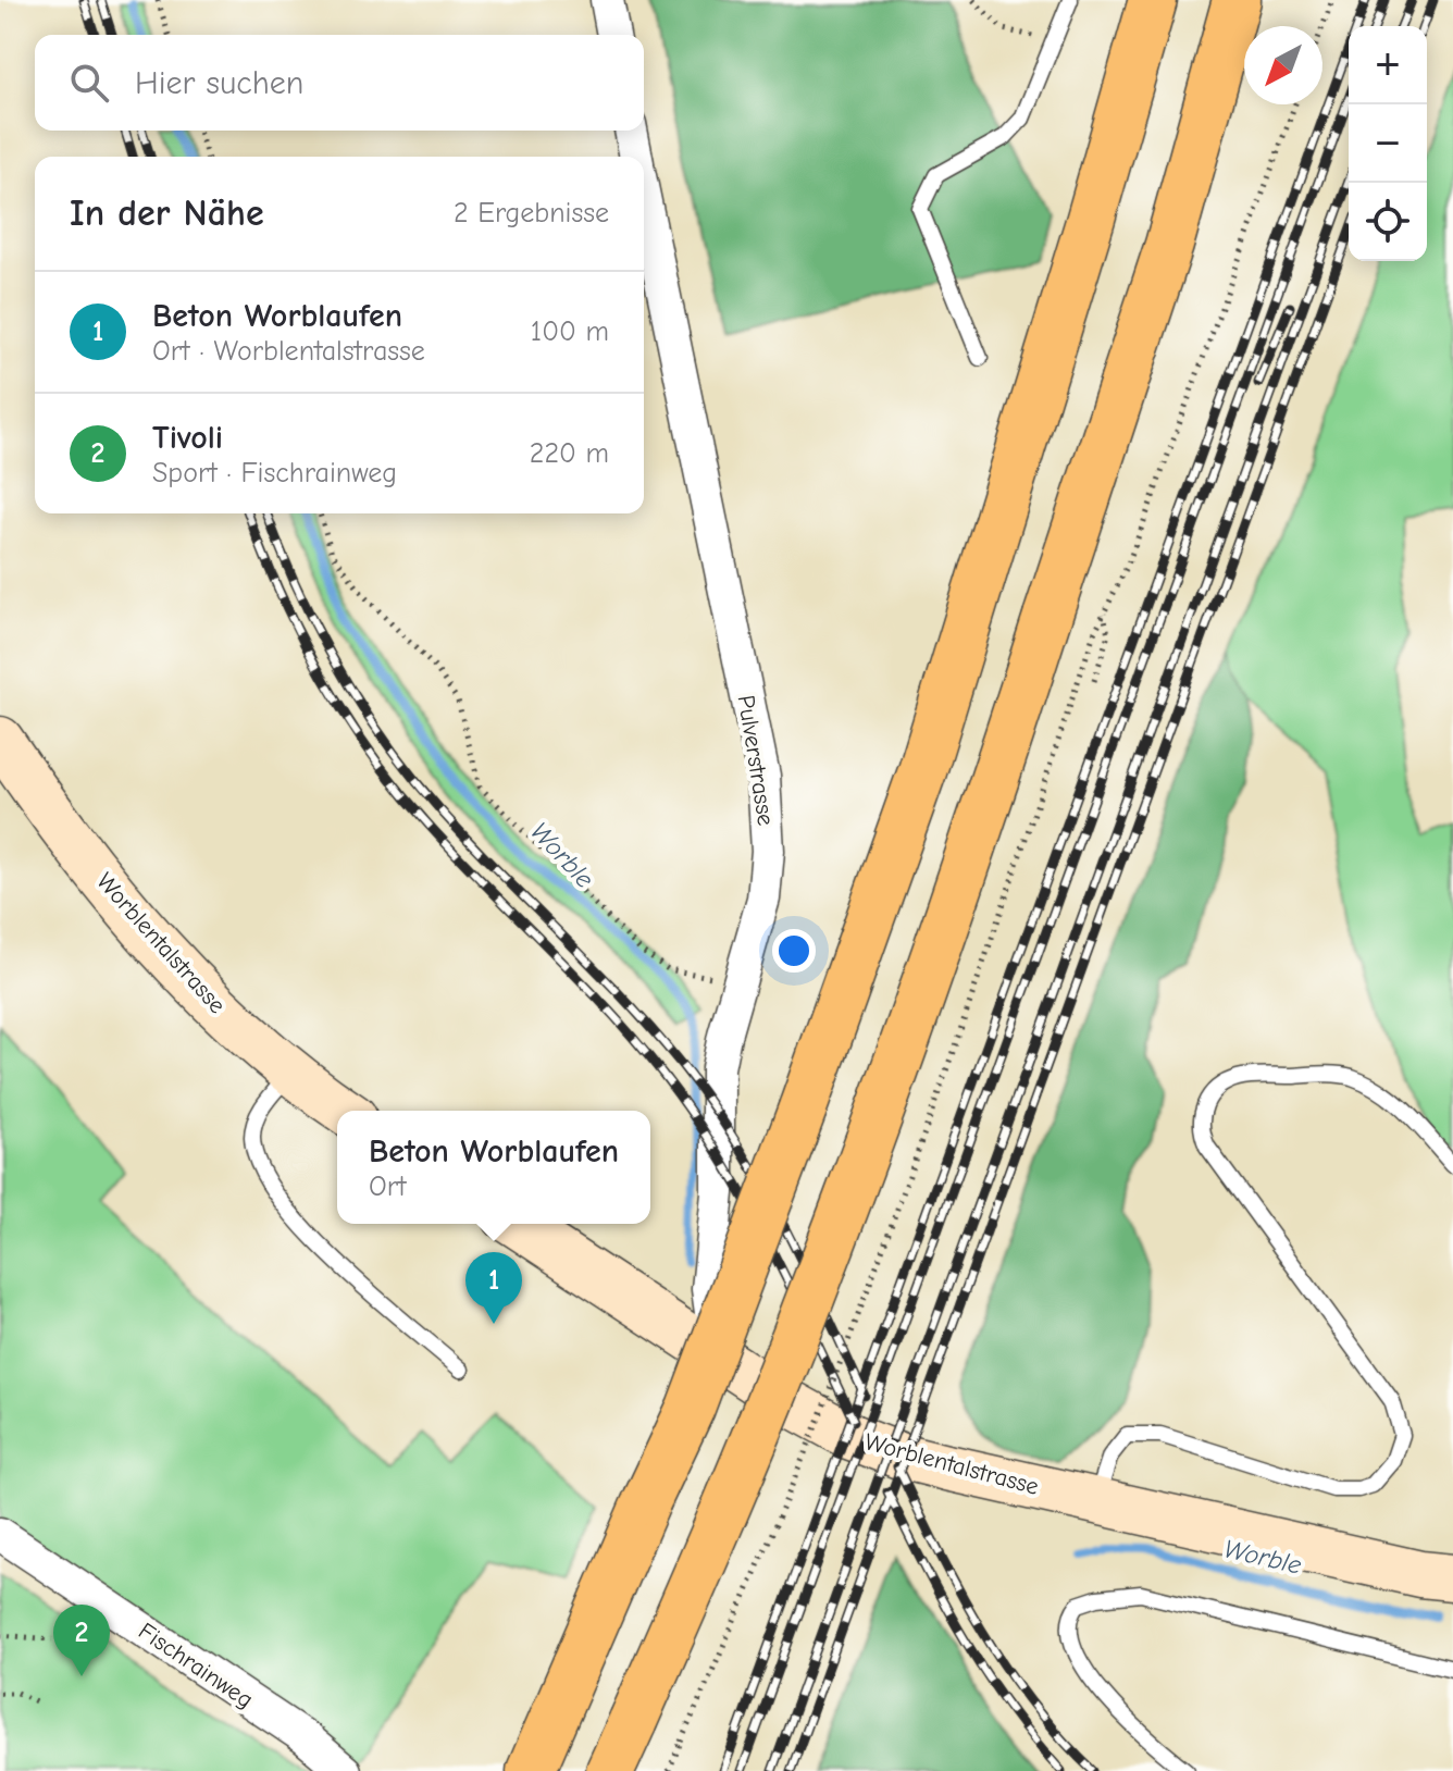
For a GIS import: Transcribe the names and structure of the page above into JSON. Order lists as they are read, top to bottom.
{
  "streets": {
    "main road": ["Worblentalstrasse"],
    "street": ["Pulverstrasse", "Fischrainweg"]
  },
  "crossings": [
    ["Pulverstrasse", "Worblentalstrasse"]
  ],
  "water": ["Worble"],
  "north": "bottom left",
  "page": {
    "map_buttons": ["+", "−"],
    "search": "Hier suchen",
    "heading": ["In der Nähe", "2 Ergebnisse"],
    "list": [
      {
        "mark": "1",
        "name": "Beton Worblaufen",
        "note": "Ort · Worblentalstrasse",
        "value": "100 m"
      },
      {
        "mark": "2",
        "name": "Tivoli",
        "note": "Sport · Fischrainweg",
        "value": "220 m"
      }
    ],
    "popup": ["Beton Worblaufen", "Ort"],
    "pins": ["1", "2"]
  }
}
